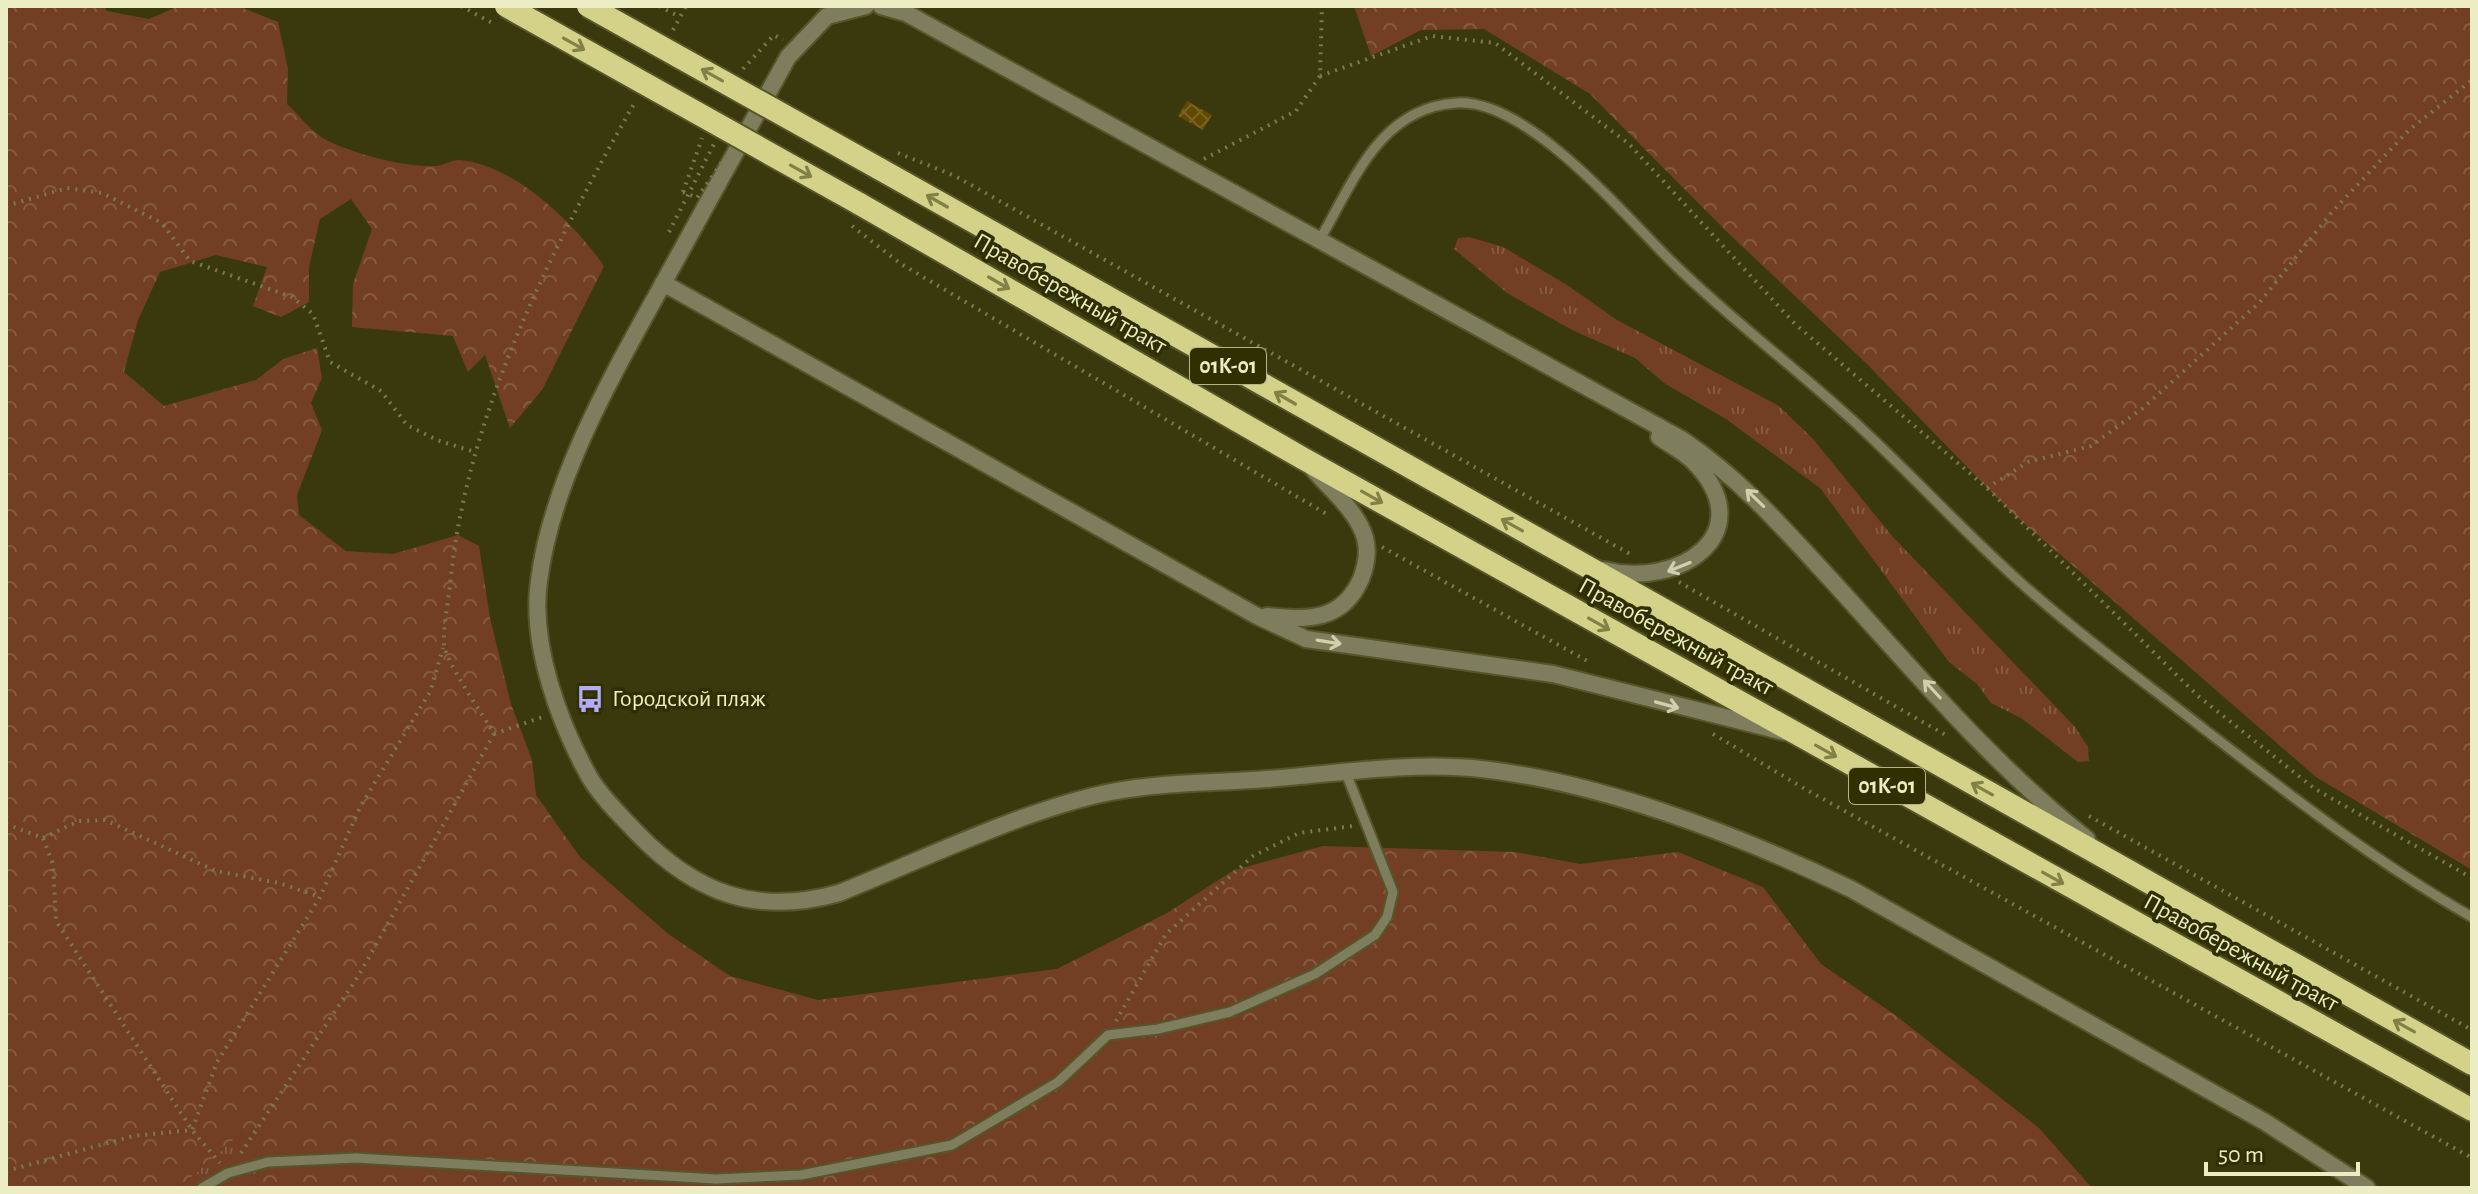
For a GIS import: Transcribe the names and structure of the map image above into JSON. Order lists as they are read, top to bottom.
{
  "streets": {
    "highway": ["Правобережный тракт", "01К-01"]
  },
  "crossings": [
    ["Правобережный тракт", "01К-01"]
  ],
  "places": {
    "bus stop": ["Городской пляж"]
  },
  "scale_bar": "50 m"
}
